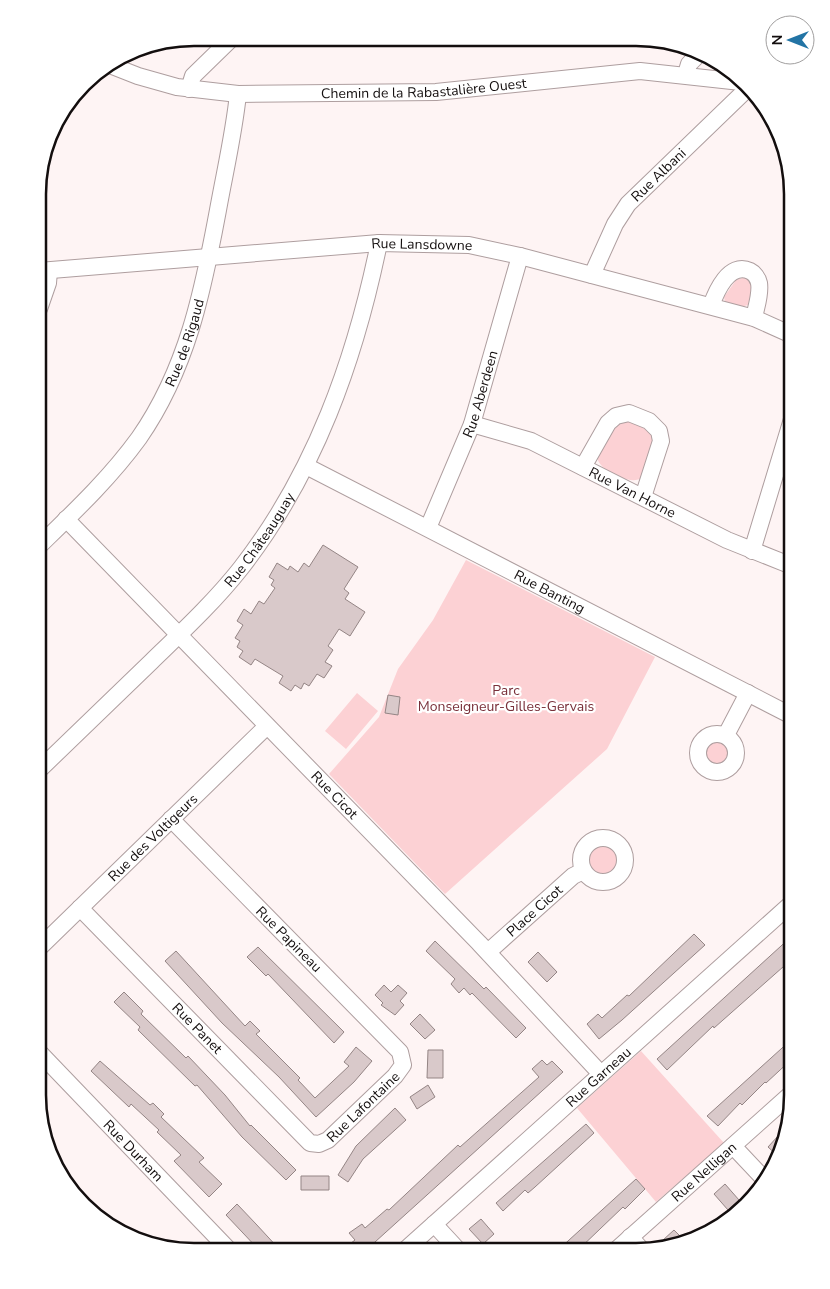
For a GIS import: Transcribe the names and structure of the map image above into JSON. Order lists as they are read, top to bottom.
{
  "streets": {
    "street": [
      "Chemin de la Rabastalière Ouest",
      "Rue Albani",
      "Rue Lansdowne",
      "Rue de Rigaud",
      "Rue Aberdeen",
      "Rue Van Horne",
      "Rue Châteauguay",
      "Rue Banting",
      "Rue Cicot",
      "Rue des Voltigeurs",
      "Place Cicot",
      "Rue Papineau",
      "Rue Panet",
      "Rue Garneau",
      "Rue Lafontaine",
      "Rue Durham",
      "Rue Nelligan"
    ]
  },
  "crossings": [
    ["Chemin de la Rabastalière Ouest", "Rue de Rigaud"],
    ["Rue Albani", "Rue Lansdowne"],
    ["Rue Lansdowne", "Rue de Rigaud"],
    ["Rue Lansdowne", "Rue Aberdeen"],
    ["Rue Lansdowne", "Rue Châteauguay"],
    ["Rue de Rigaud", "Rue Cicot"],
    ["Rue Aberdeen", "Rue Van Horne"],
    ["Rue Aberdeen", "Rue Banting"],
    ["Rue Châteauguay", "Rue Banting"],
    ["Rue Châteauguay", "Rue Cicot"],
    ["Rue Cicot", "Rue des Voltigeurs"],
    ["Rue Cicot", "Place Cicot"],
    ["Rue Cicot", "Rue Garneau"],
    ["Rue des Voltigeurs", "Rue Papineau"],
    ["Rue des Voltigeurs", "Rue Panet"],
    ["Rue Papineau", "Rue Lafontaine"],
    ["Rue Panet", "Rue Lafontaine"]
  ],
  "parks": ["Parc Monseigneur-Gilles-Gervais"],
  "north": "left"
}
